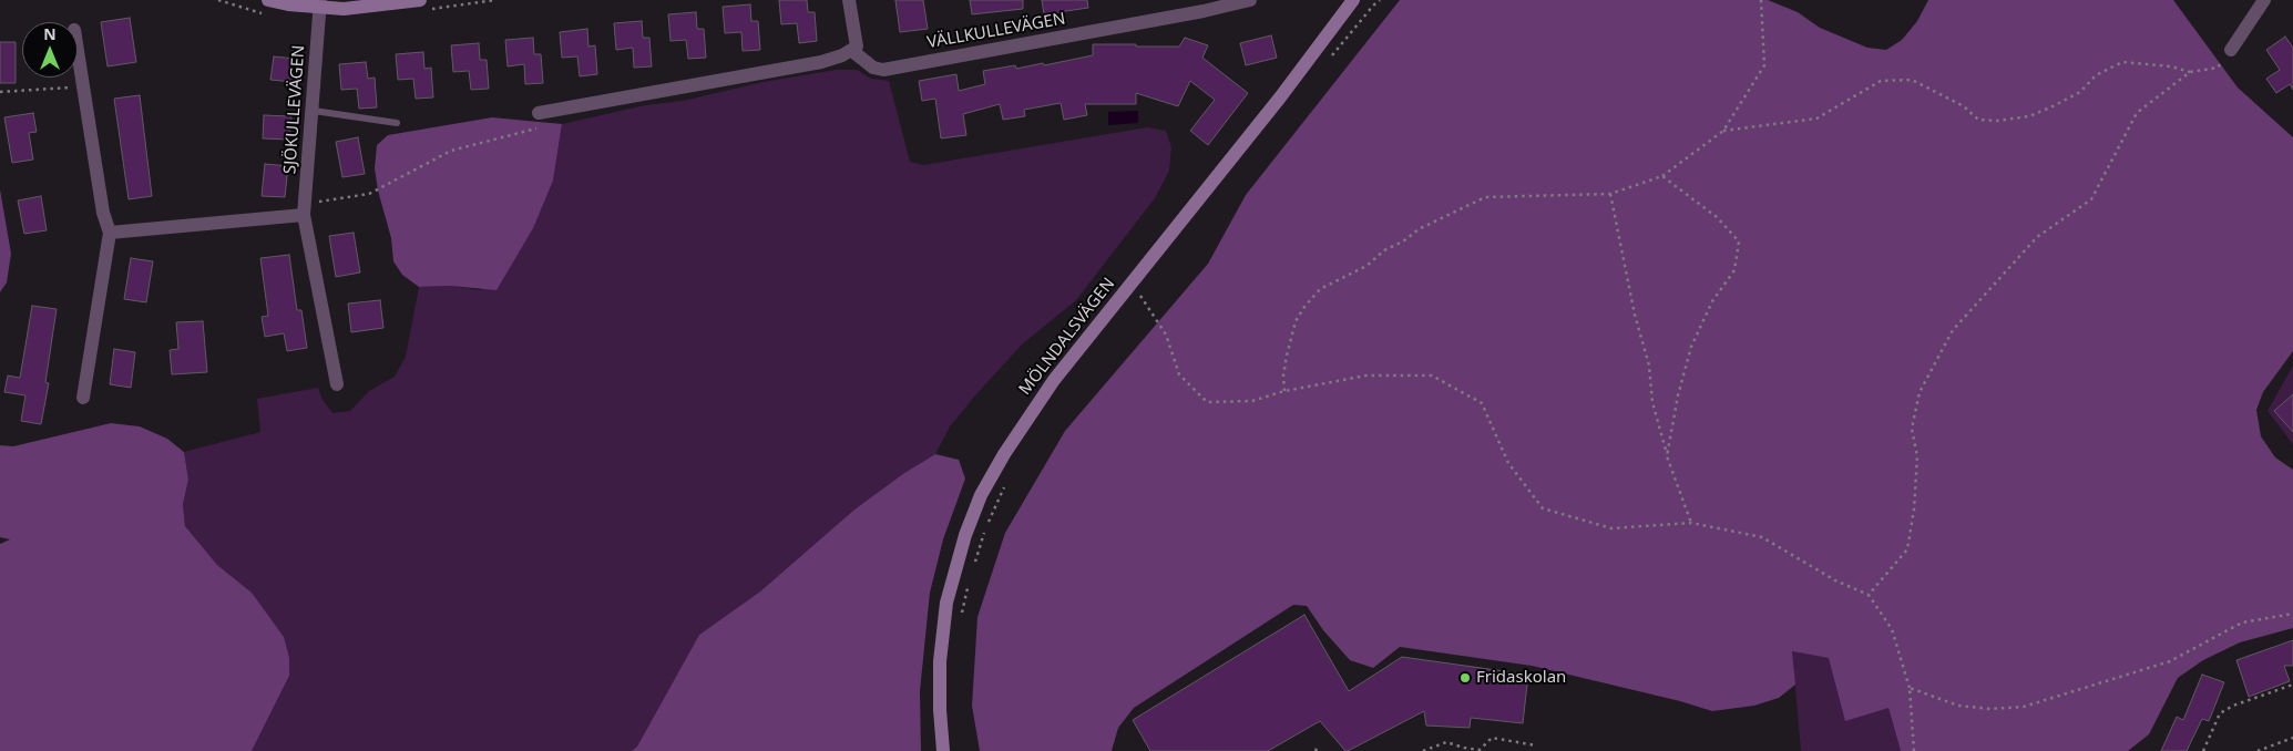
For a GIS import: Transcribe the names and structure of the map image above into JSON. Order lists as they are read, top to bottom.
{
  "streets": {
    "street": ["VÄLLKULLEVÄGEN", "SJÖKULLEVÄGEN", "MÖLNDALSVÄGEN"]
  },
  "places": ["Fridaskolan"],
  "north": "top"
}
